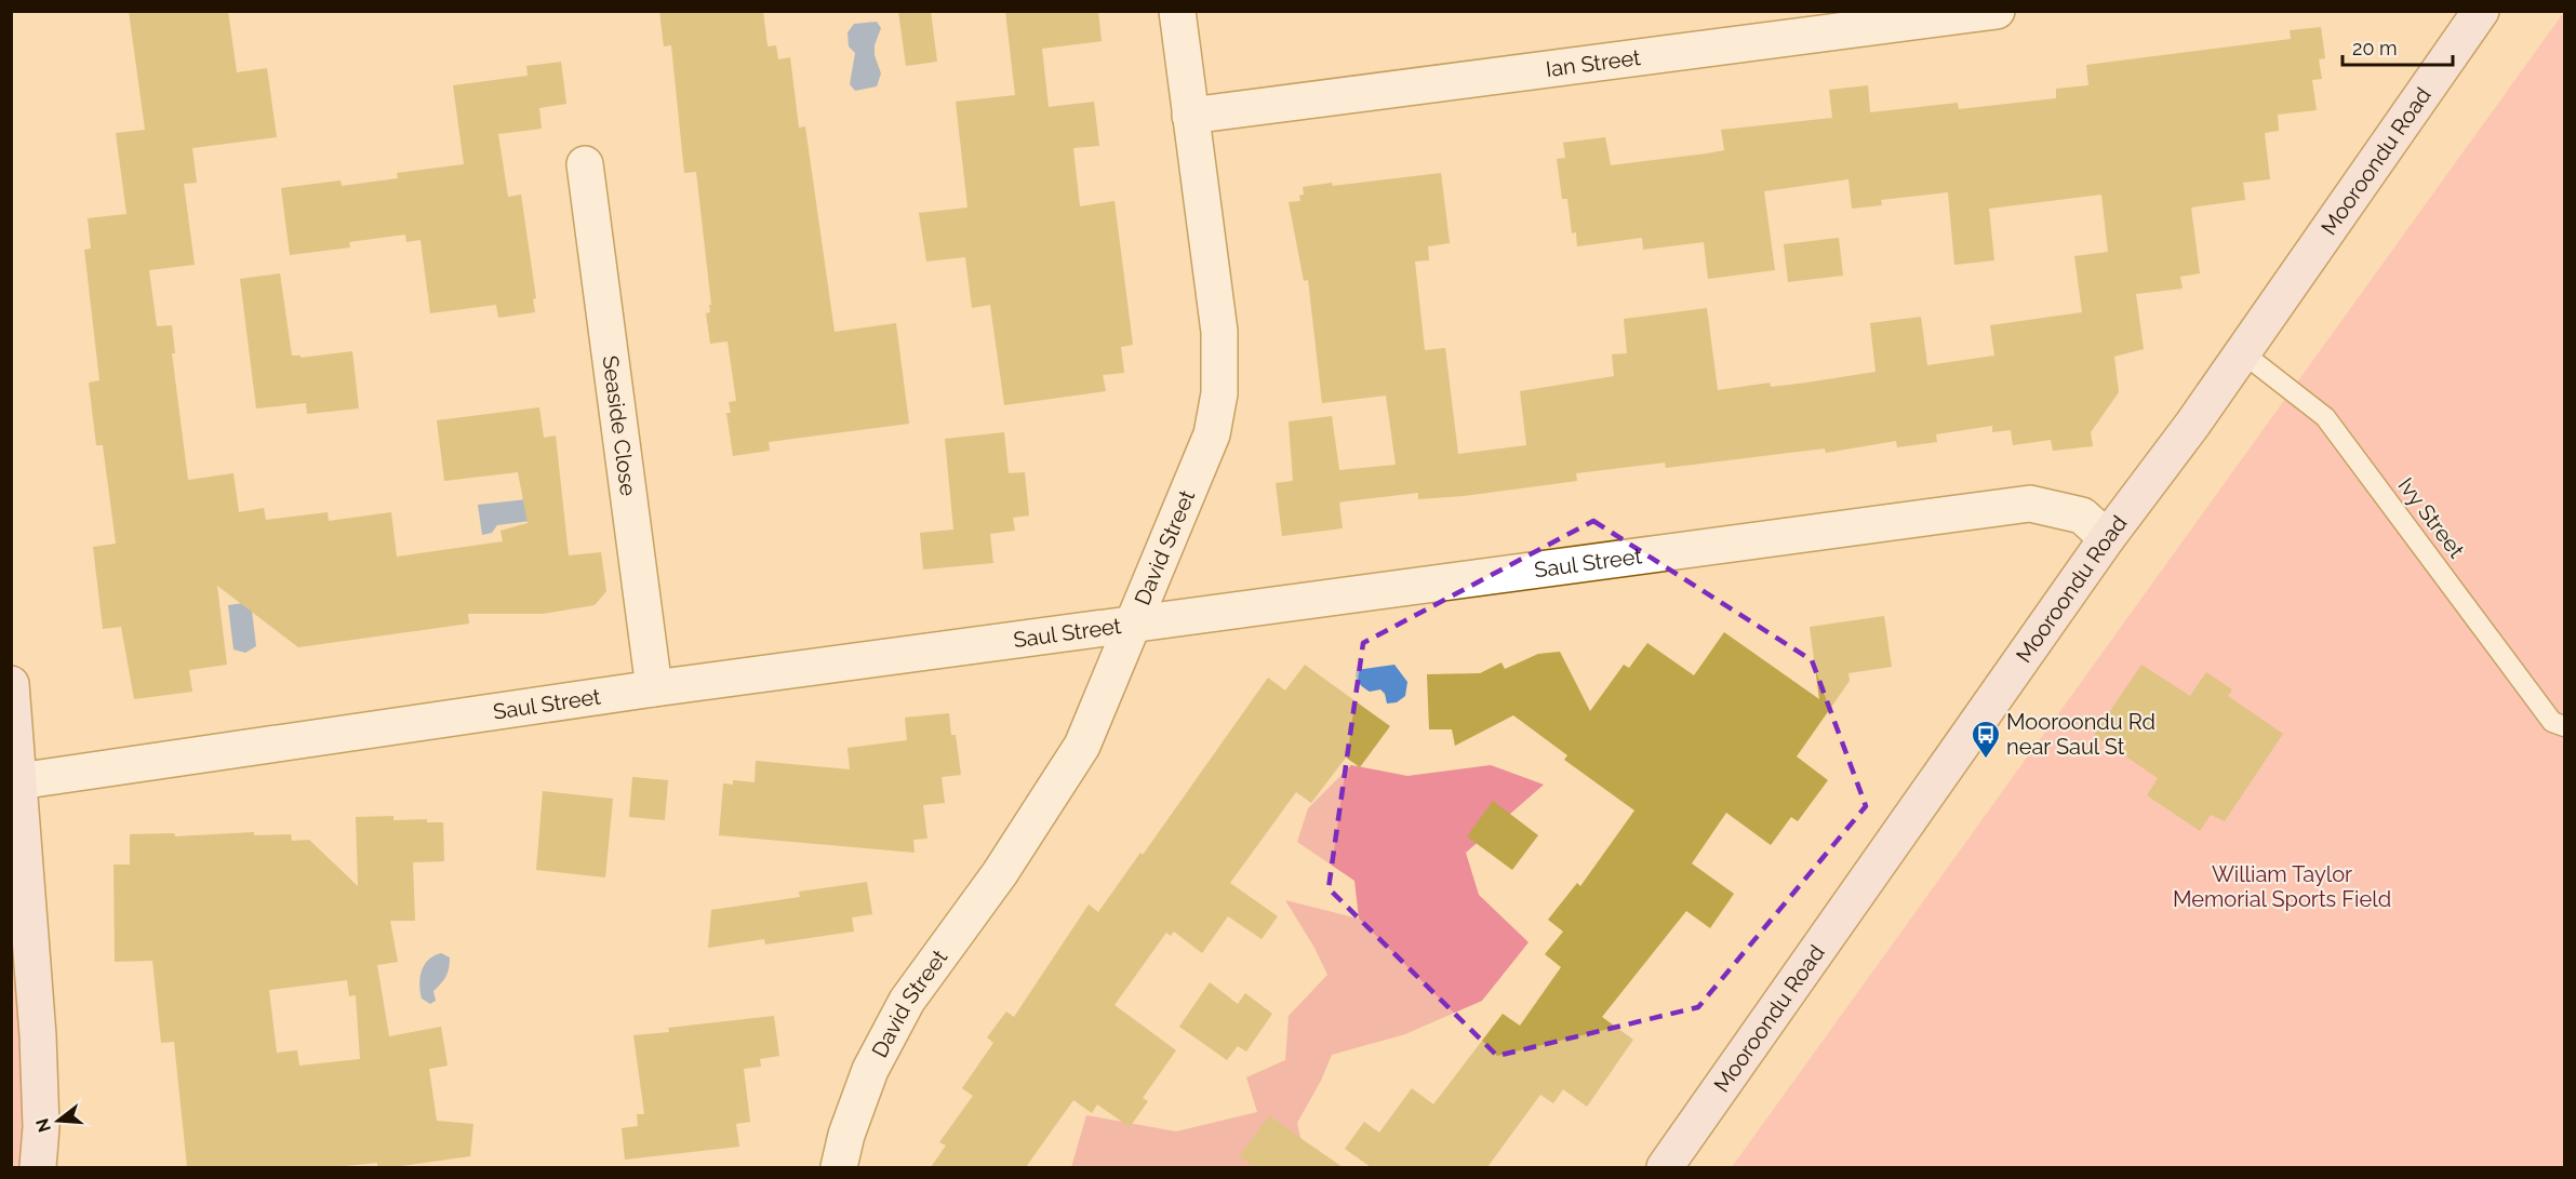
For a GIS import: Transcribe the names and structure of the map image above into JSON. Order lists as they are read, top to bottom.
{
  "streets": {
    "street": [
      "Ian Street",
      "Mooroondu Road",
      "Seaside Close",
      "David Street",
      "Saul Street"
    ],
    "lane": ["Ivy Street"]
  },
  "crossings": [
    ["Ian Street", "David Street"],
    ["Mooroondu Road", "Ivy Street"],
    ["Mooroondu Road", "Saul Street"],
    ["Seaside Close", "Saul Street"],
    ["David Street", "Saul Street"]
  ],
  "parks": ["William Taylor Memorial Sports Field"],
  "places": {
    "bus stop": ["Mooroondu Rd near Saul St"]
  },
  "scale_bar": "20 m",
  "north": "left"
}
